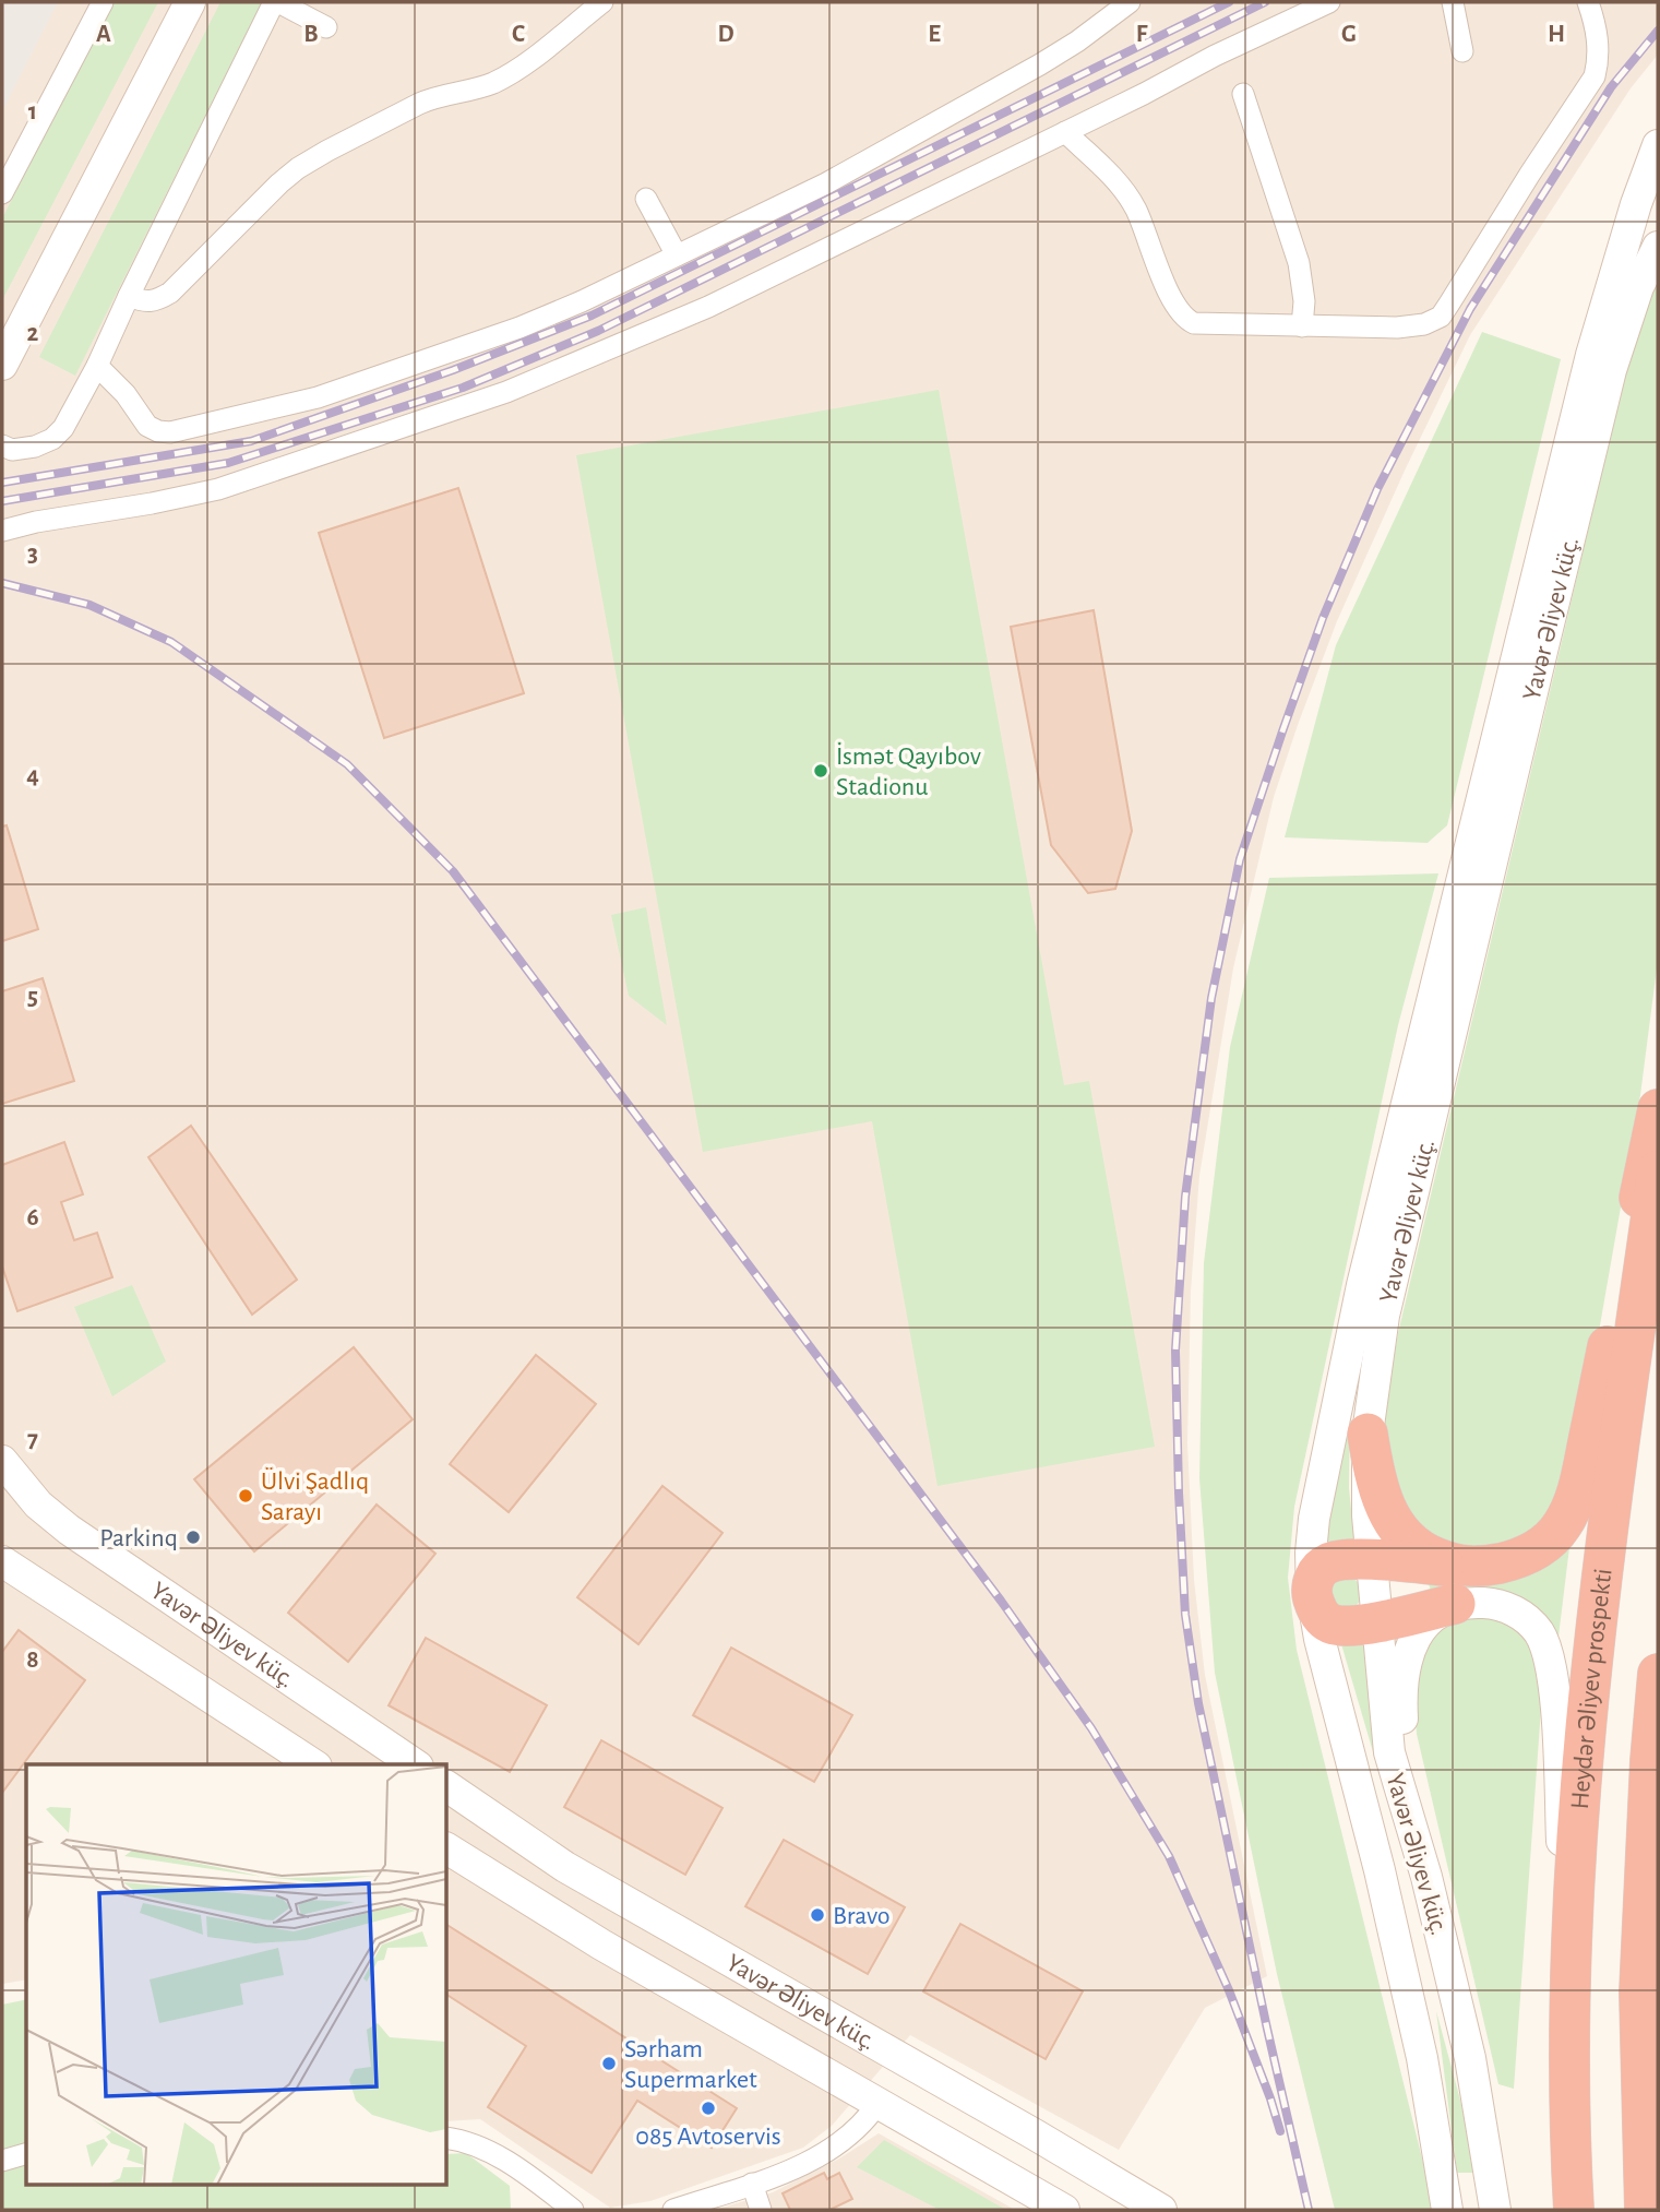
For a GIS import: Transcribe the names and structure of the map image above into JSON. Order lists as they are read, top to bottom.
{
  "streets": {
    "highway": ["Heydər Əliyev prospekti"],
    "main road": ["Yavər Əliyev küç."]
  },
  "places": [
    "İsmət Qayıbov Stadionu",
    "Ülvi Şadlıq Sarayı",
    "Parkinq",
    "Bravo",
    "Sərham Supermarket",
    "085 Avtoservis"
  ],
  "grid": {
    "columns": [
      "A",
      "B",
      "C",
      "D",
      "E",
      "F",
      "G",
      "H"
    ],
    "rows": [
      "1",
      "2",
      "3",
      "4",
      "5",
      "6",
      "7",
      "8"
    ]
  }
}
